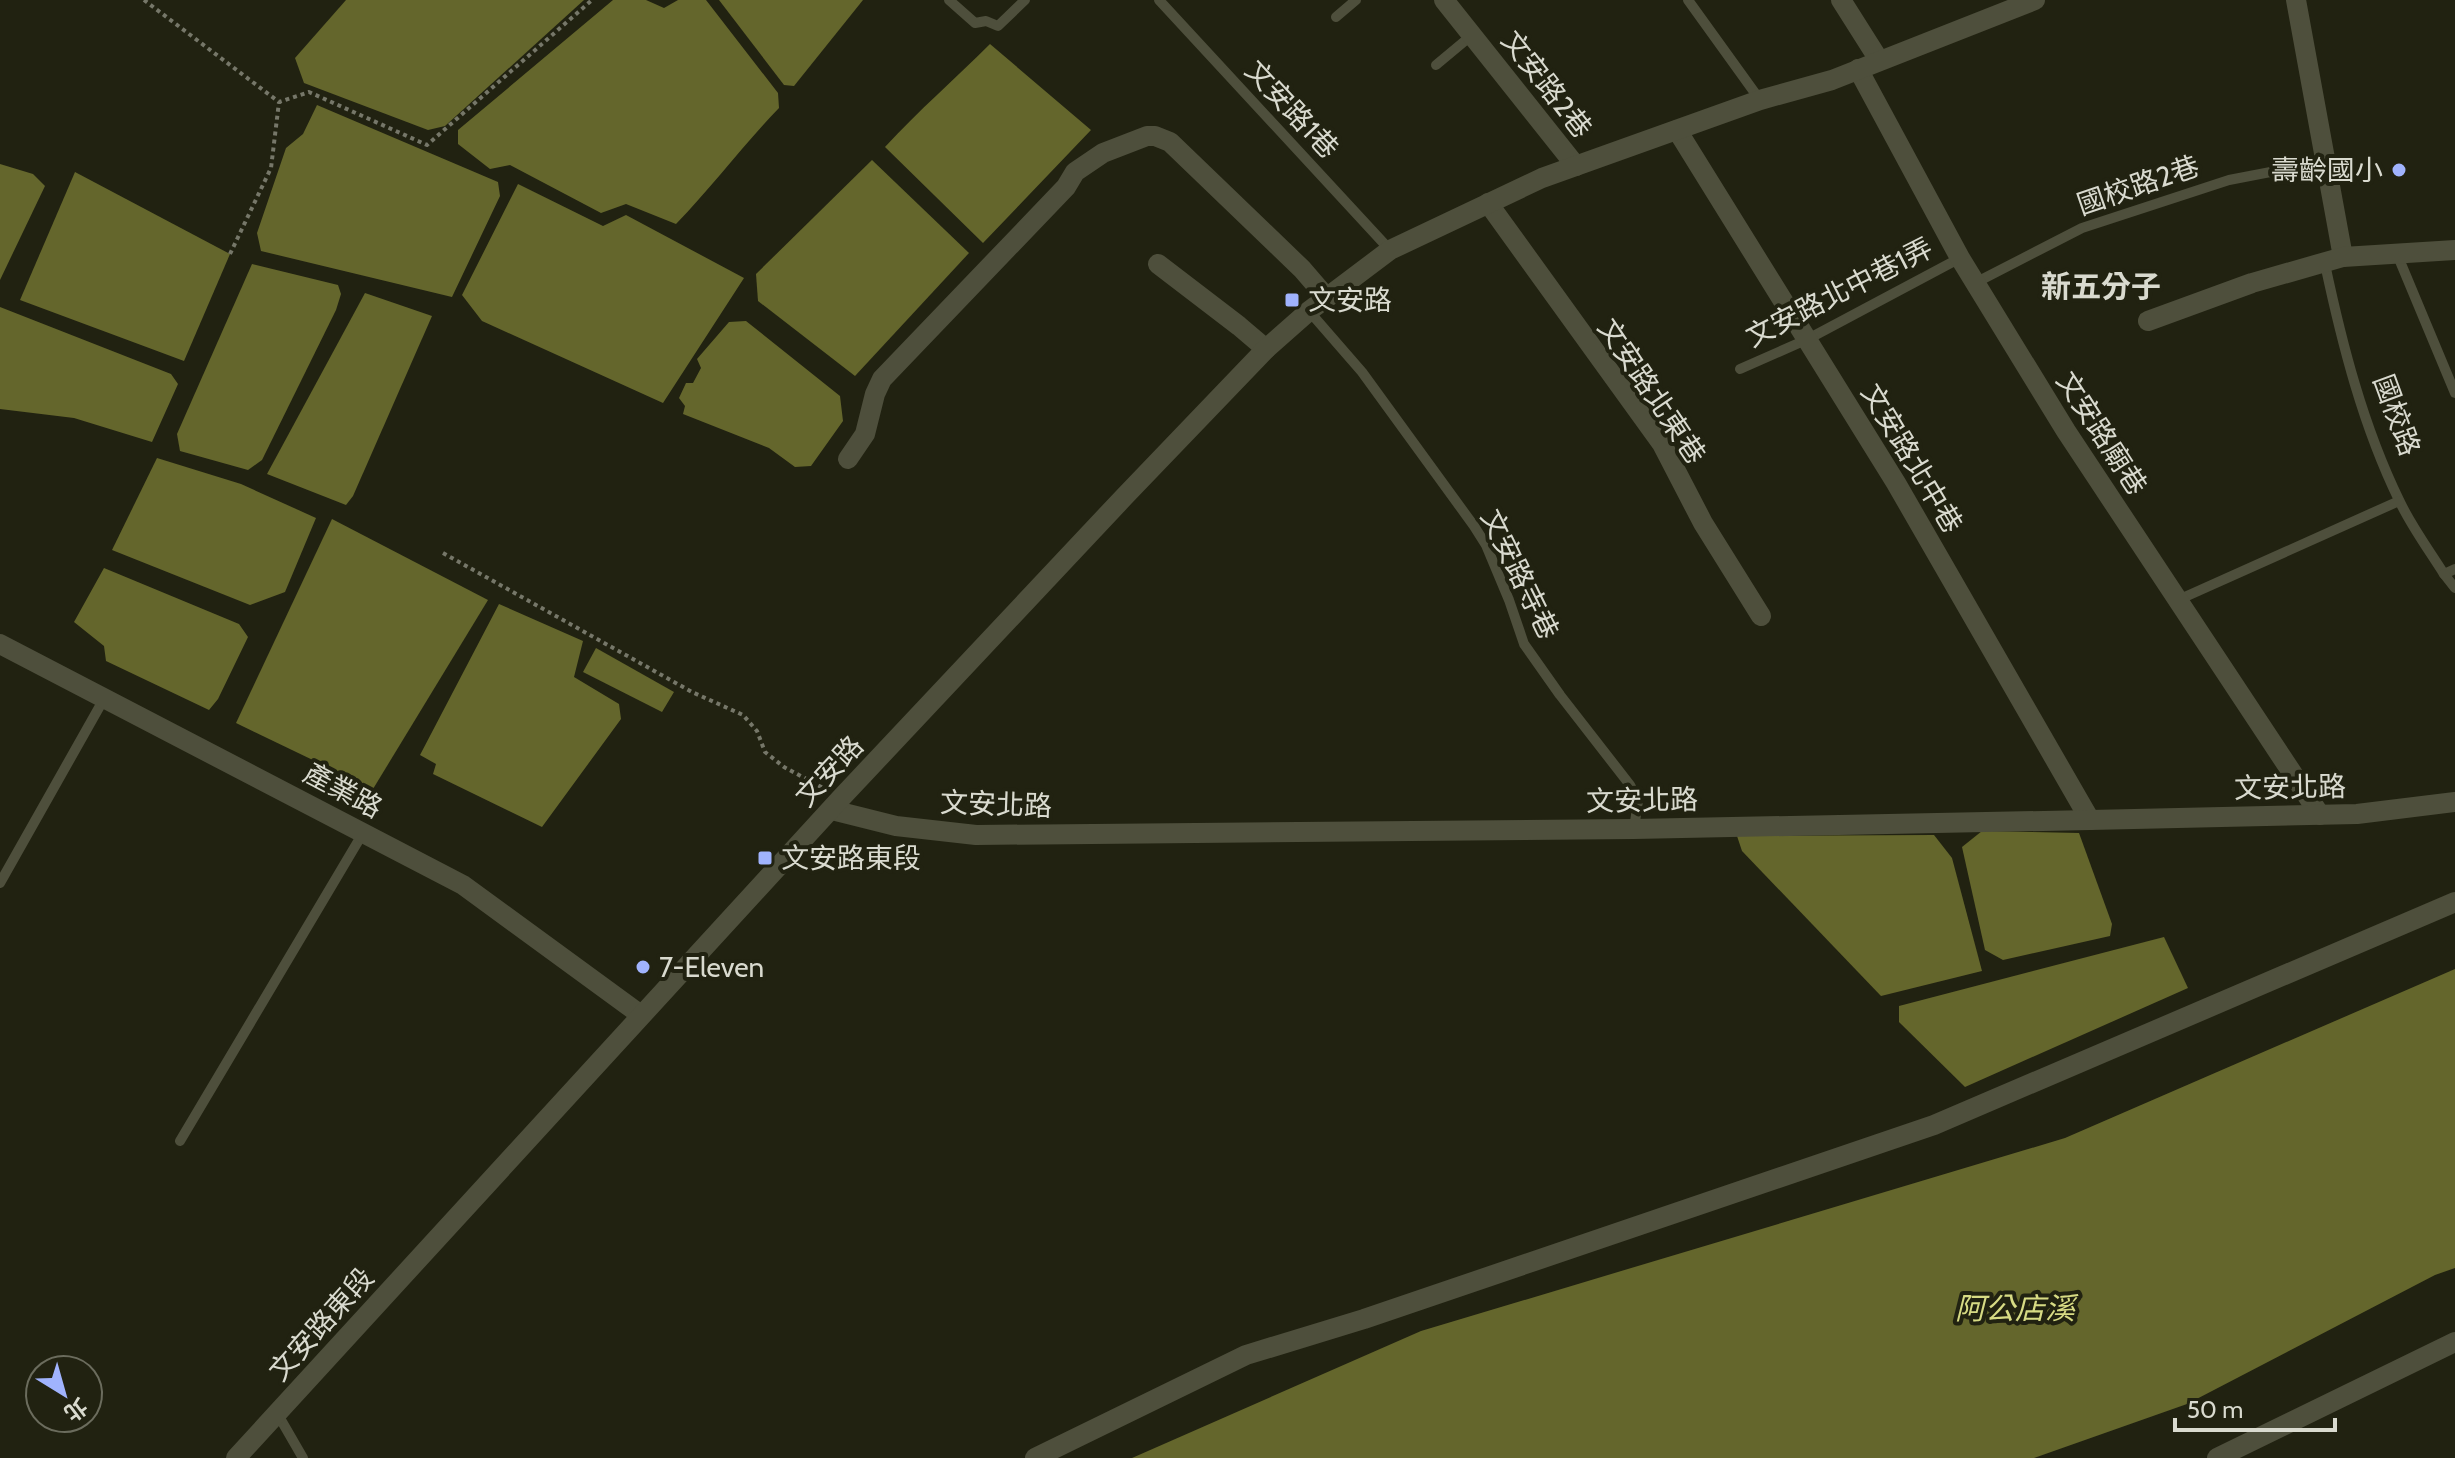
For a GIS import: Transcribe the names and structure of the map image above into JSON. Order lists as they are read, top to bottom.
{
  "streets": {
    "street": [
      "文安路2巷",
      "文安路北東巷",
      "國校路",
      "文安路廟巷",
      "文安路北中巷",
      "文安路",
      "文安北路",
      "產業路",
      "文安路東段"
    ],
    "lane": [
      "文安路1巷",
      "國校路2巷",
      "文安路北中巷1弄",
      "文安路寺巷"
    ]
  },
  "crossings": [
    ["文安路2巷", "文安路"],
    ["文安路1巷", "文安路"],
    ["國校路2巷", "國校路"],
    ["國校路2巷", "文安路廟巷"],
    ["文安路北中巷1弄", "文安路廟巷"],
    ["文安路北中巷1弄", "文安路北中巷"],
    ["文安路北東巷", "文安路"],
    ["文安路廟巷", "文安路"],
    ["文安路廟巷", "文安北路"],
    ["文安路北中巷", "文安路"],
    ["文安路北中巷", "文安北路"],
    ["文安路寺巷", "文安路"],
    ["文安路寺巷", "文安北路"],
    ["文安路", "文安北路"],
    ["文安路", "產業路"],
    ["文安路", "文安路東段"],
    ["產業路", "文安路東段"]
  ],
  "districts": ["新五分子"],
  "water": ["阿公店溪"],
  "places": {
    "other": ["壽齡國小", "7-Eleven"],
    "transit": ["文安路", "文安路東段"]
  },
  "scale_bar": "50 m",
  "north": "bottom right"
}
